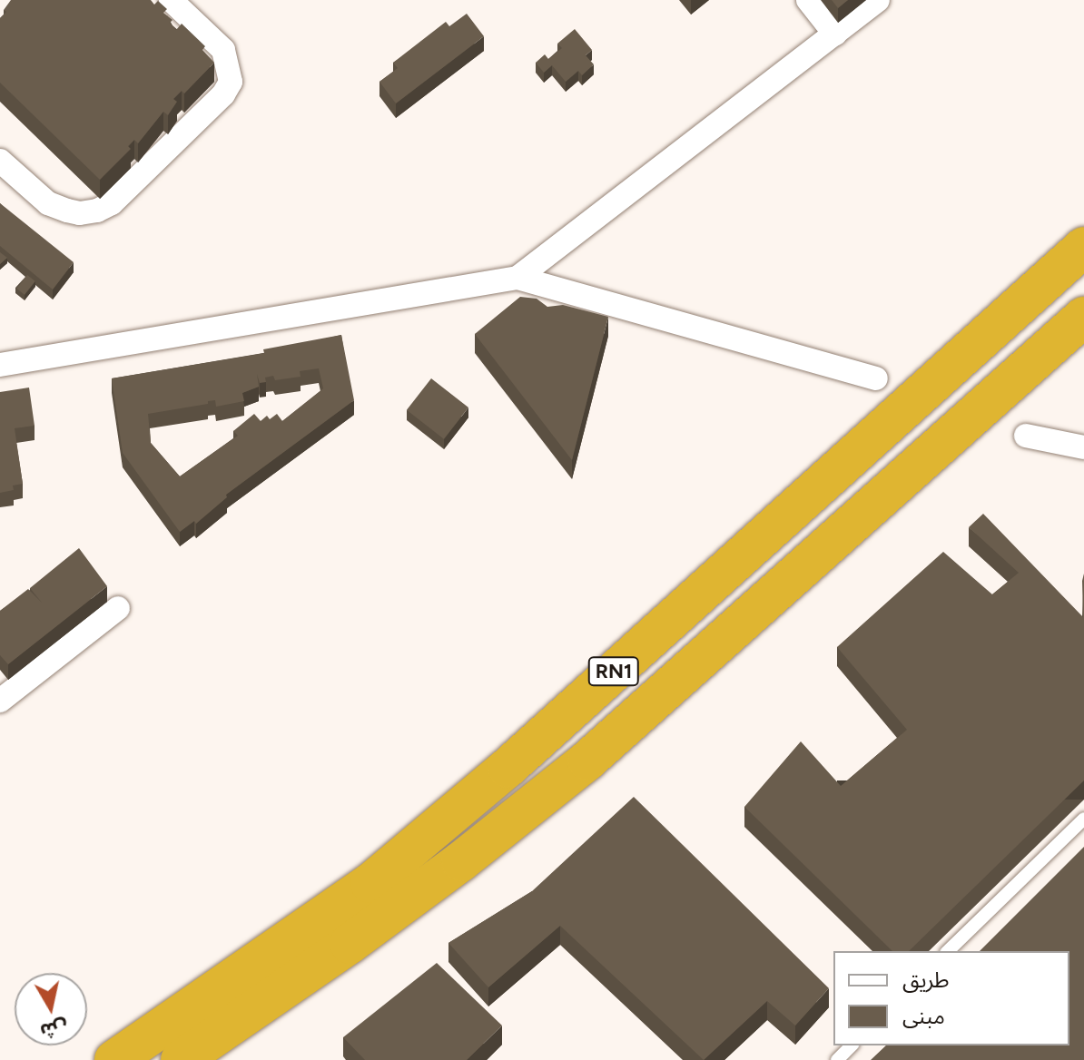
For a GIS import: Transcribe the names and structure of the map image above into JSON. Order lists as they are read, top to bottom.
{
  "streets": {
    "highway": ["RN1"]
  },
  "legend": ["طريق", "مبنى"],
  "north": "bottom"
}
